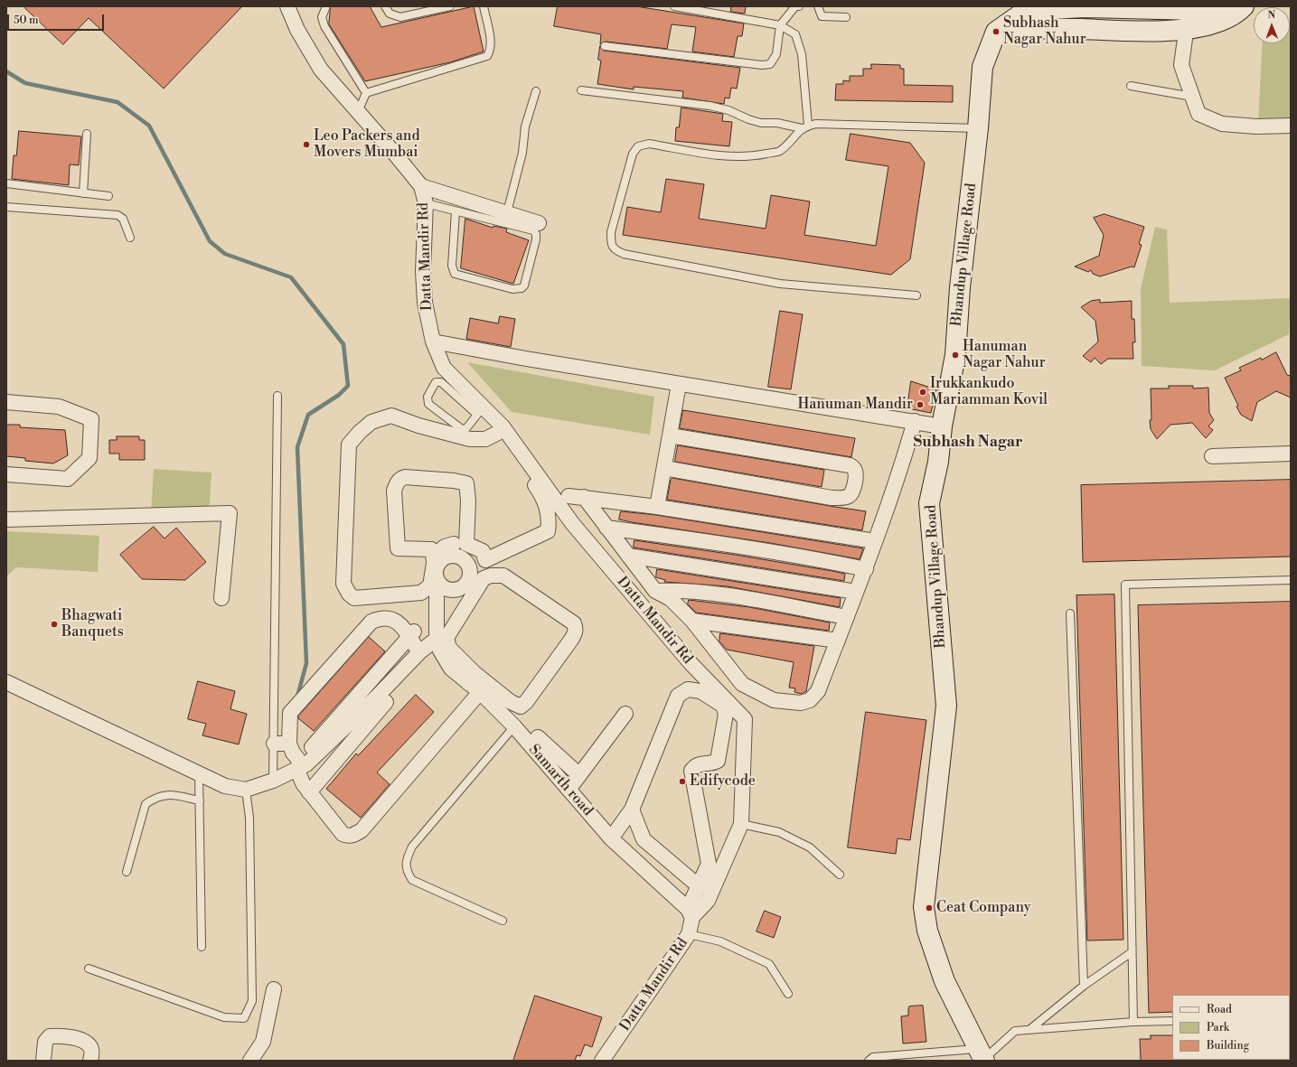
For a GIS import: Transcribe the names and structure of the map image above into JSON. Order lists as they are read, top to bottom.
{
  "streets": {
    "street": ["Bhandup Village Road", "Datta Mandir Rd", "Samarth road"]
  },
  "crossings": [
    ["Datta Mandir Rd", "Samarth road"]
  ],
  "districts": ["Subhash Nagar"],
  "places": [
    "Subhash Nagar Nahur",
    "Leo Packers and Movers Mumbai",
    "Hanuman Nagar Nahur",
    "Irukkankudo Mariamman Kovil",
    "Hanuman Mandir",
    "Bhagwati Banquets",
    "Edifycode",
    "Ceat Company"
  ],
  "legend": ["Road", "Park", "Building"],
  "scale_bar": "50 m",
  "north": "top"
}
